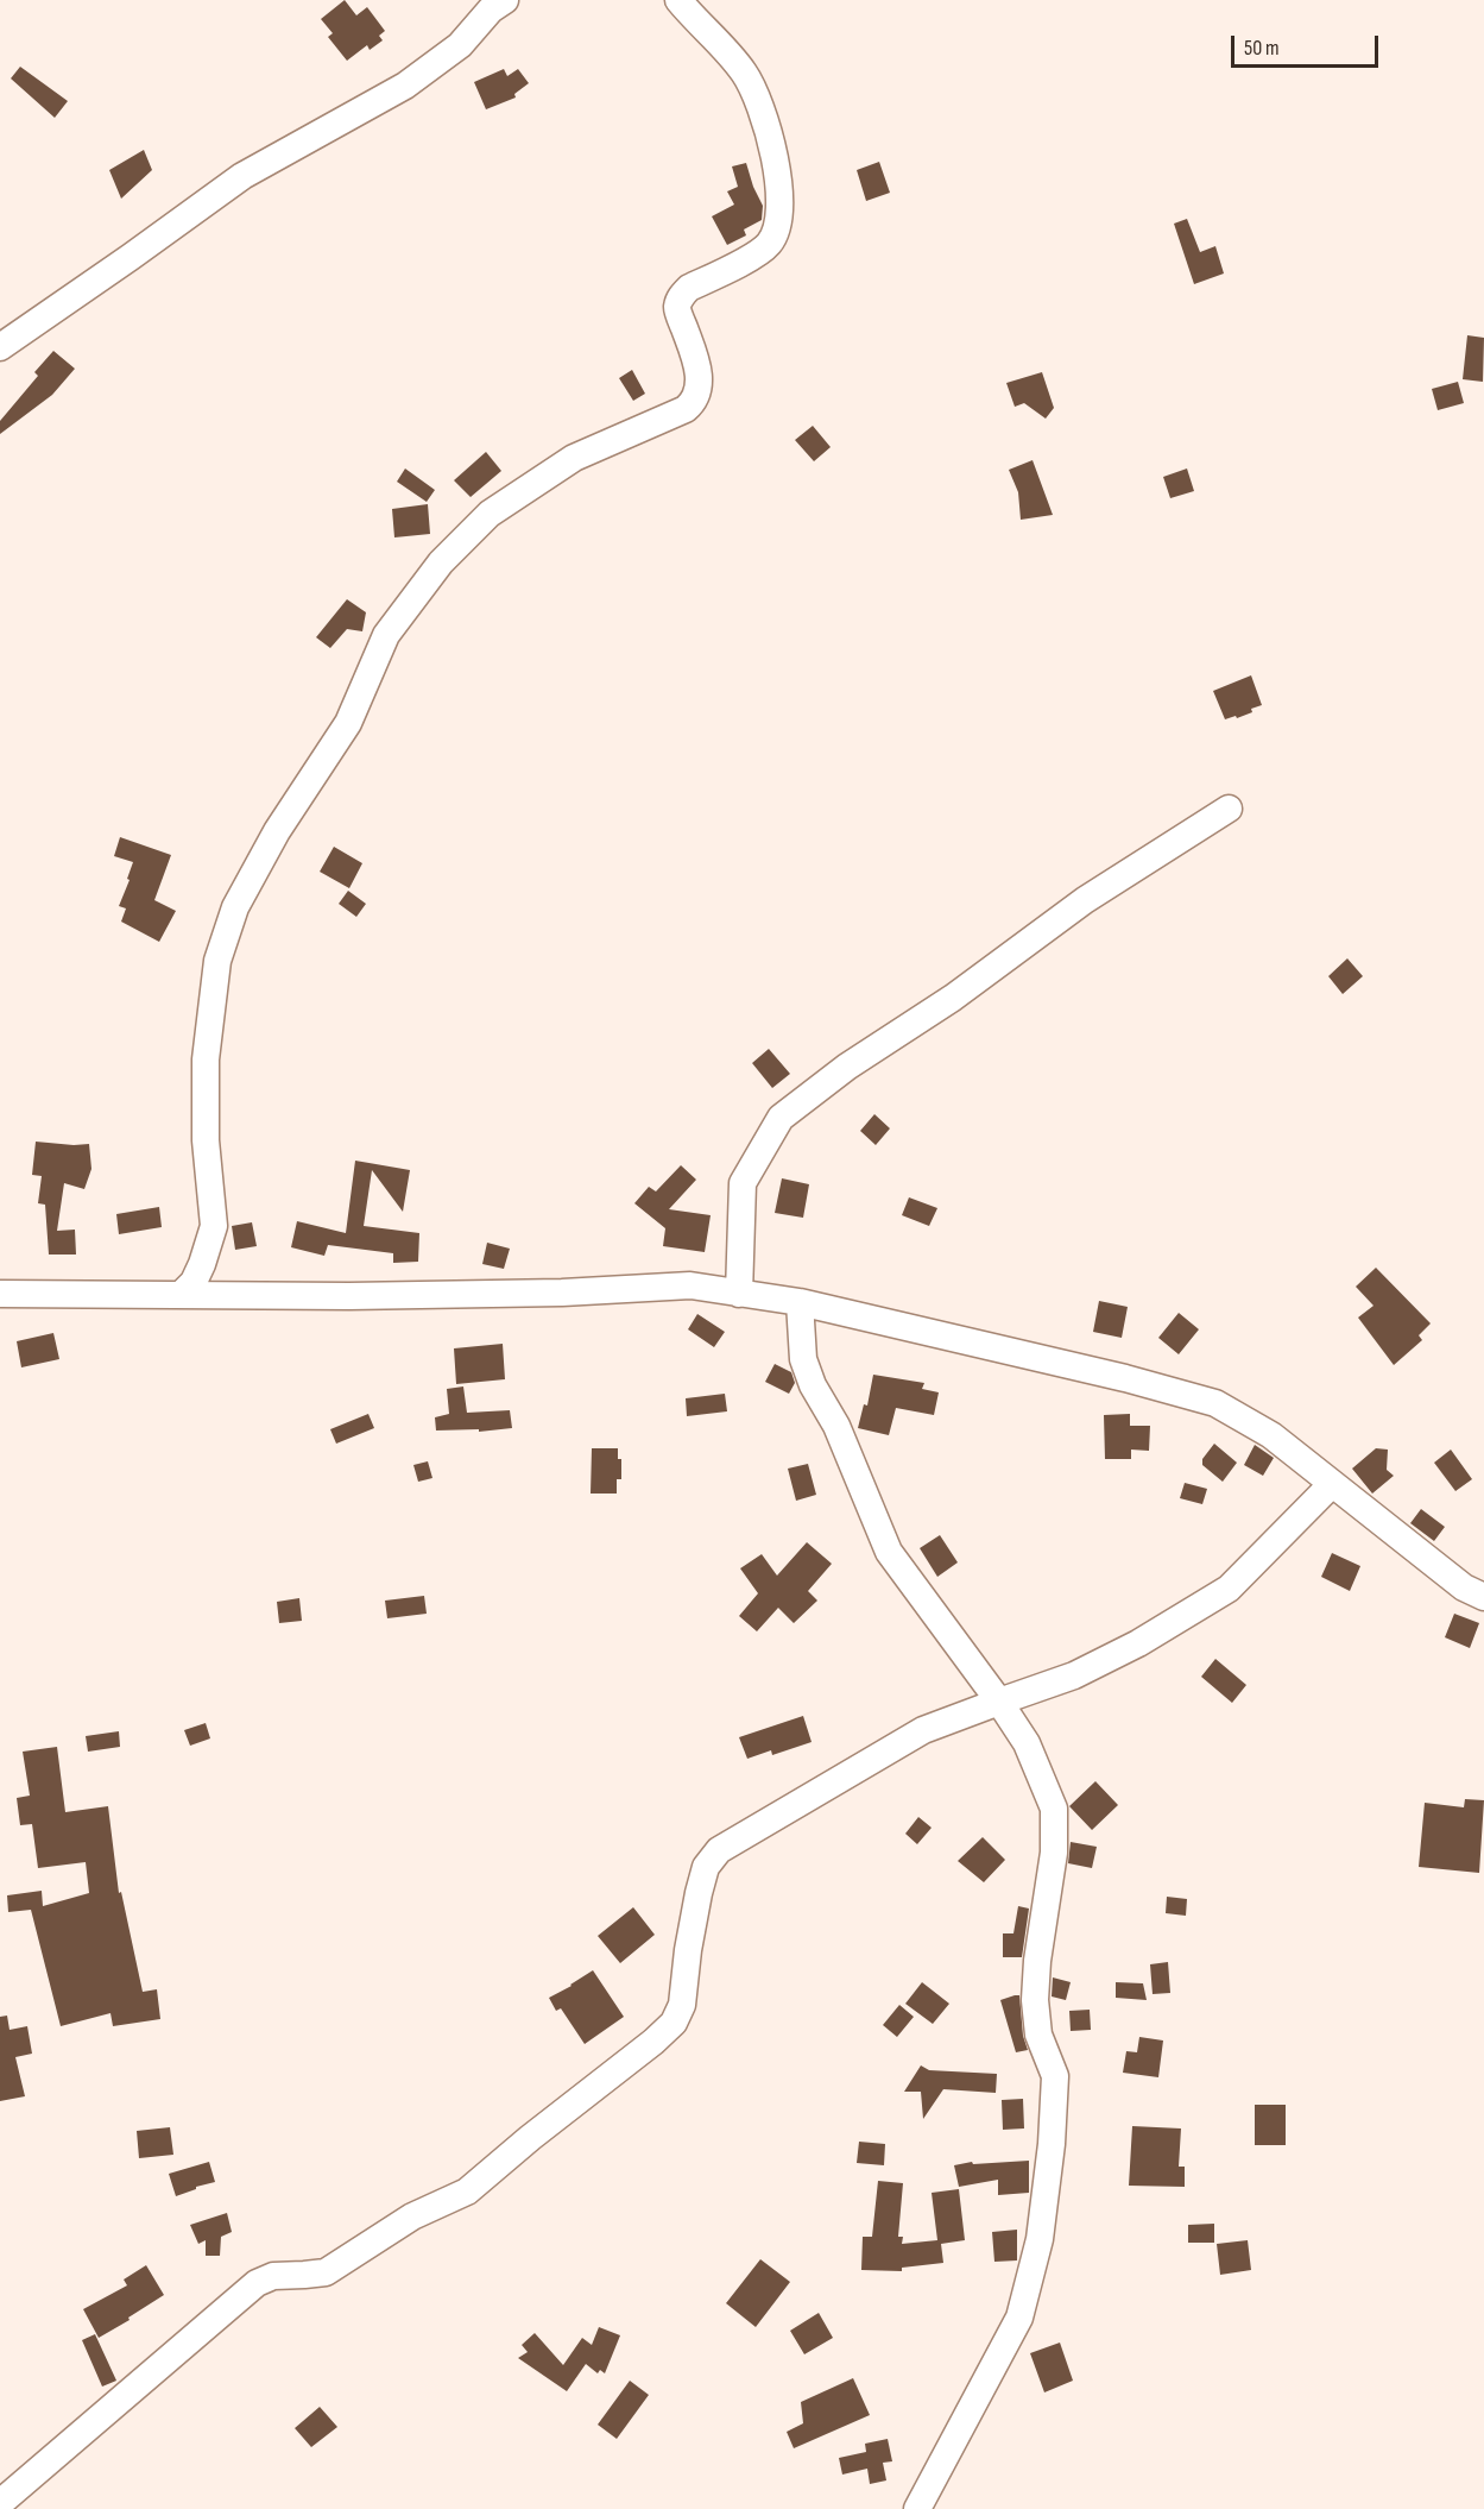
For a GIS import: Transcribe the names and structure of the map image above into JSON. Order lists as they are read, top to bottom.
{
  "scale_bar": "50 m"
}
